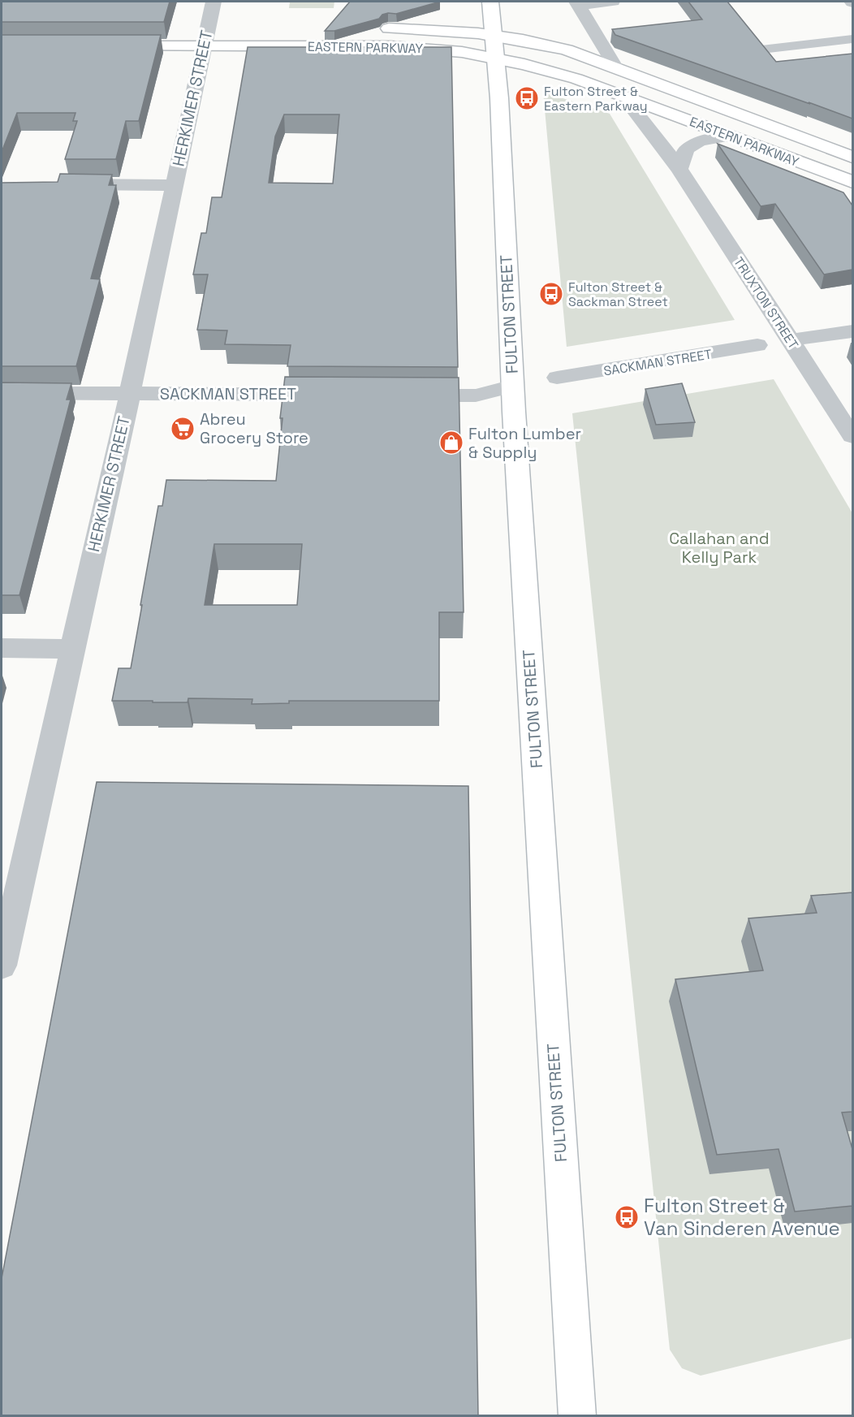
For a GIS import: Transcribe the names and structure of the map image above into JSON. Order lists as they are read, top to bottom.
{
  "streets": {
    "main road": ["EASTERN PARKWAY", "FULTON STREET"],
    "street": ["HERKIMER STREET", "TRUXTON STREET", "SACKMAN STREET"]
  },
  "crossings": [
    ["EASTERN PARKWAY", "HERKIMER STREET"],
    ["EASTERN PARKWAY", "TRUXTON STREET"],
    ["EASTERN PARKWAY", "FULTON STREET"],
    ["HERKIMER STREET", "SACKMAN STREET"]
  ],
  "parks": ["Callahan and Kelly Park"],
  "places": {
    "bus stop": ["Fulton Street & Eastern Parkway", "Fulton Street & Sackman Street", "Fulton Street & Van Sinderen Avenue"],
    "supermarket": ["Abreu Grocery Store"],
    "shop": ["Fulton Lumber & Supply"]
  }
}
